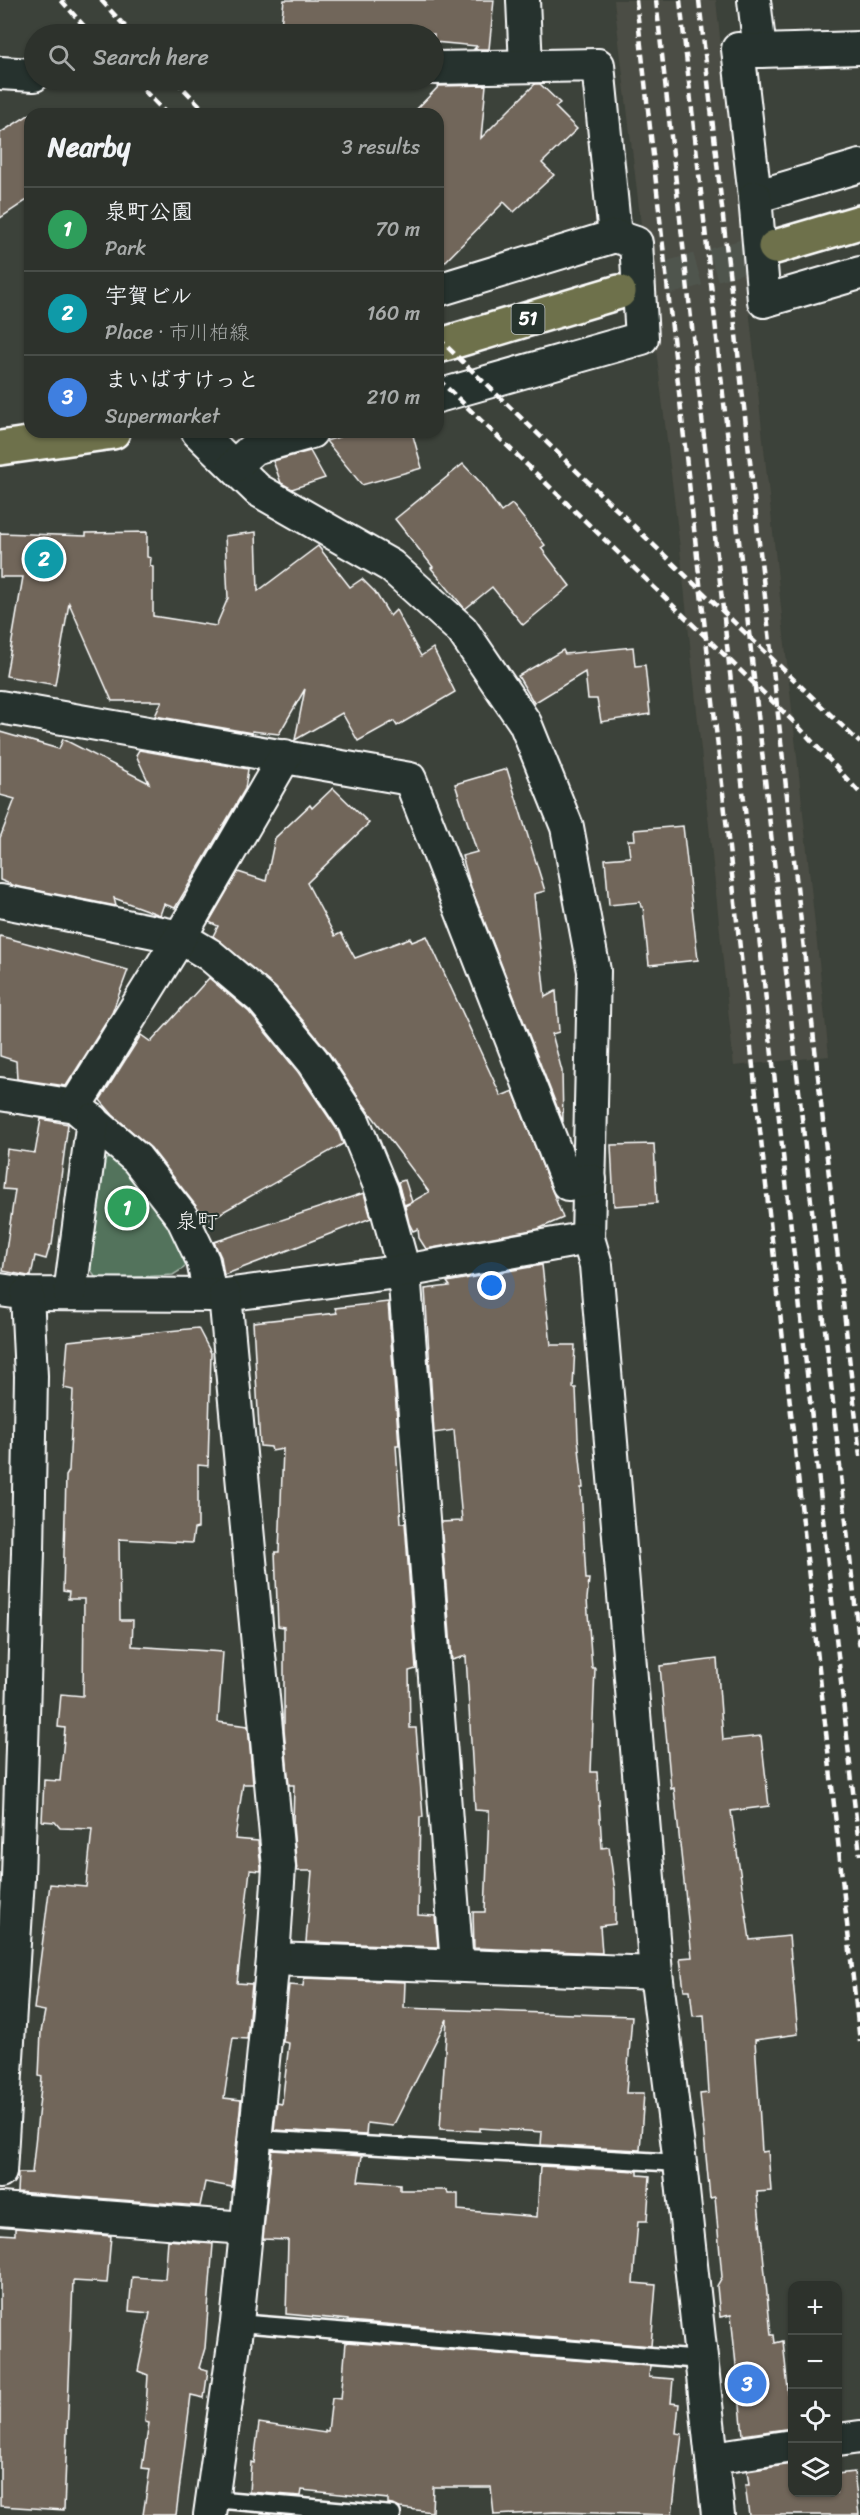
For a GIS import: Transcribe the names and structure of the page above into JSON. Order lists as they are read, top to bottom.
{
  "streets": {
    "main road": ["51"]
  },
  "districts": ["泉町"],
  "page": {
    "search": "Search here",
    "heading": ["Nearby", "3 results"],
    "list": [
      {
        "mark": "1",
        "name": "泉町公園",
        "note": "Park",
        "value": "70 m"
      },
      {
        "mark": "2",
        "name": "宇賀ビル",
        "note": "Place · 市川柏線",
        "value": "160 m"
      },
      {
        "mark": "3",
        "name": "まいばすけっと",
        "note": "Supermarket",
        "value": "210 m"
      }
    ],
    "pins": ["2", "1", "3"],
    "map_buttons": ["+", "−"]
  }
}
